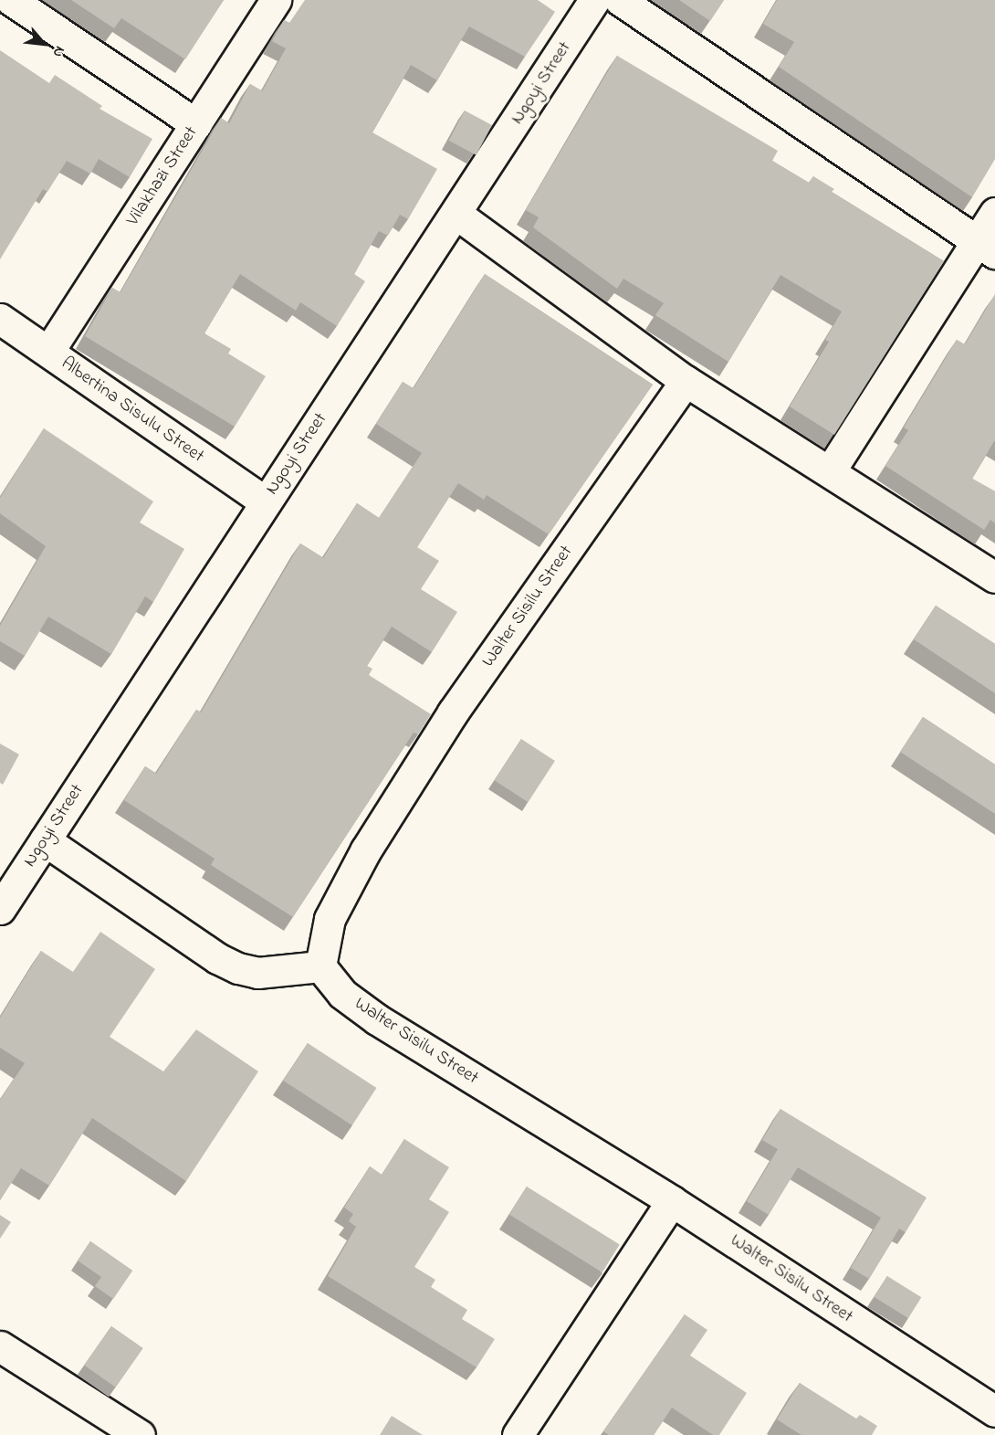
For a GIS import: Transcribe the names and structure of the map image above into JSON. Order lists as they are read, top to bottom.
{
  "streets": {
    "street": [
      "Ngoyi Street",
      "Vilakhazi Street",
      "Albertina Sisulu Street",
      "Walter Sisilu Street"
    ]
  },
  "crossings": [
    ["Ngoyi Street", "Albertina Sisulu Street"],
    ["Vilakhazi Street", "Albertina Sisulu Street"]
  ],
  "north": "bottom right"
}
